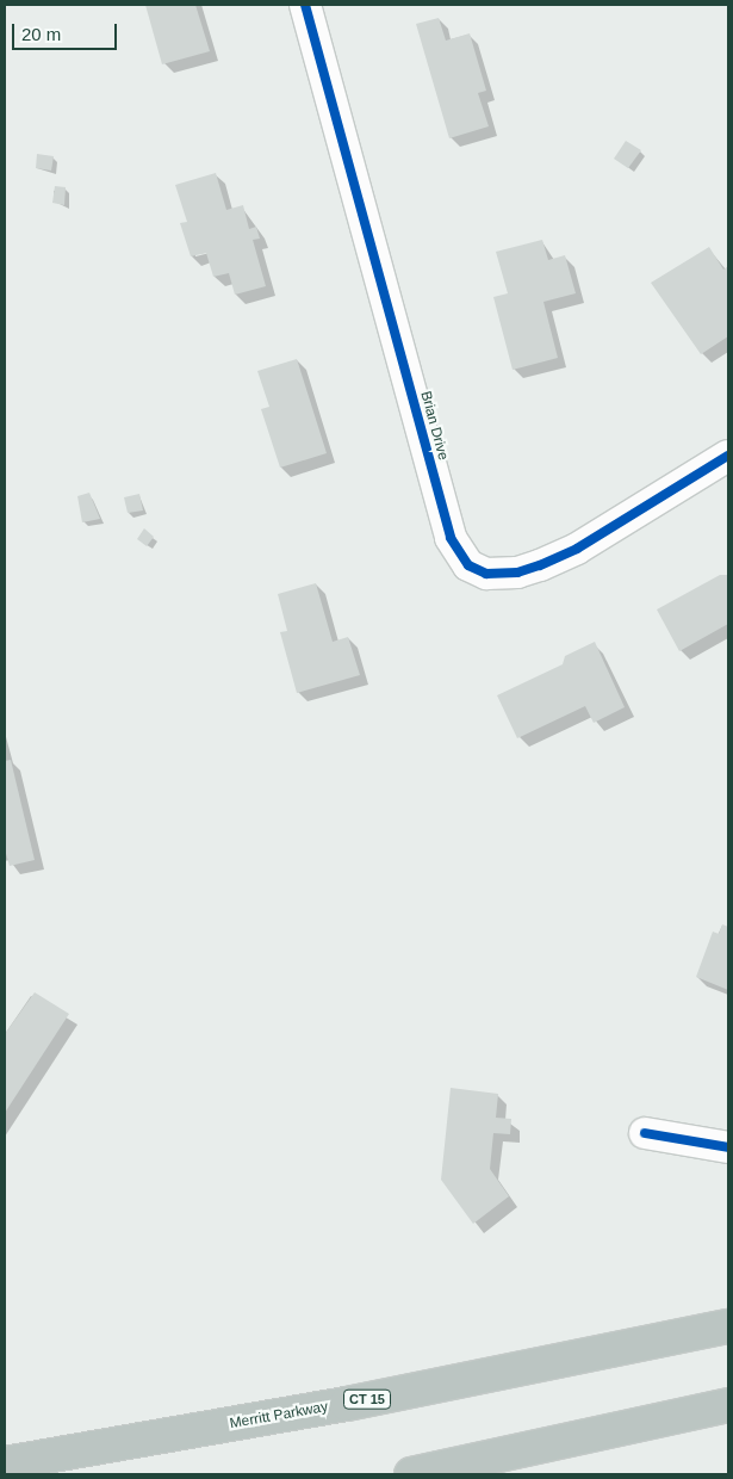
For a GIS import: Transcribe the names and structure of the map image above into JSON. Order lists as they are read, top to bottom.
{
  "streets": {
    "highway": ["CT 15", "Merritt Parkway"],
    "street": ["Brian Drive"]
  },
  "scale_bar": "20 m"
}
